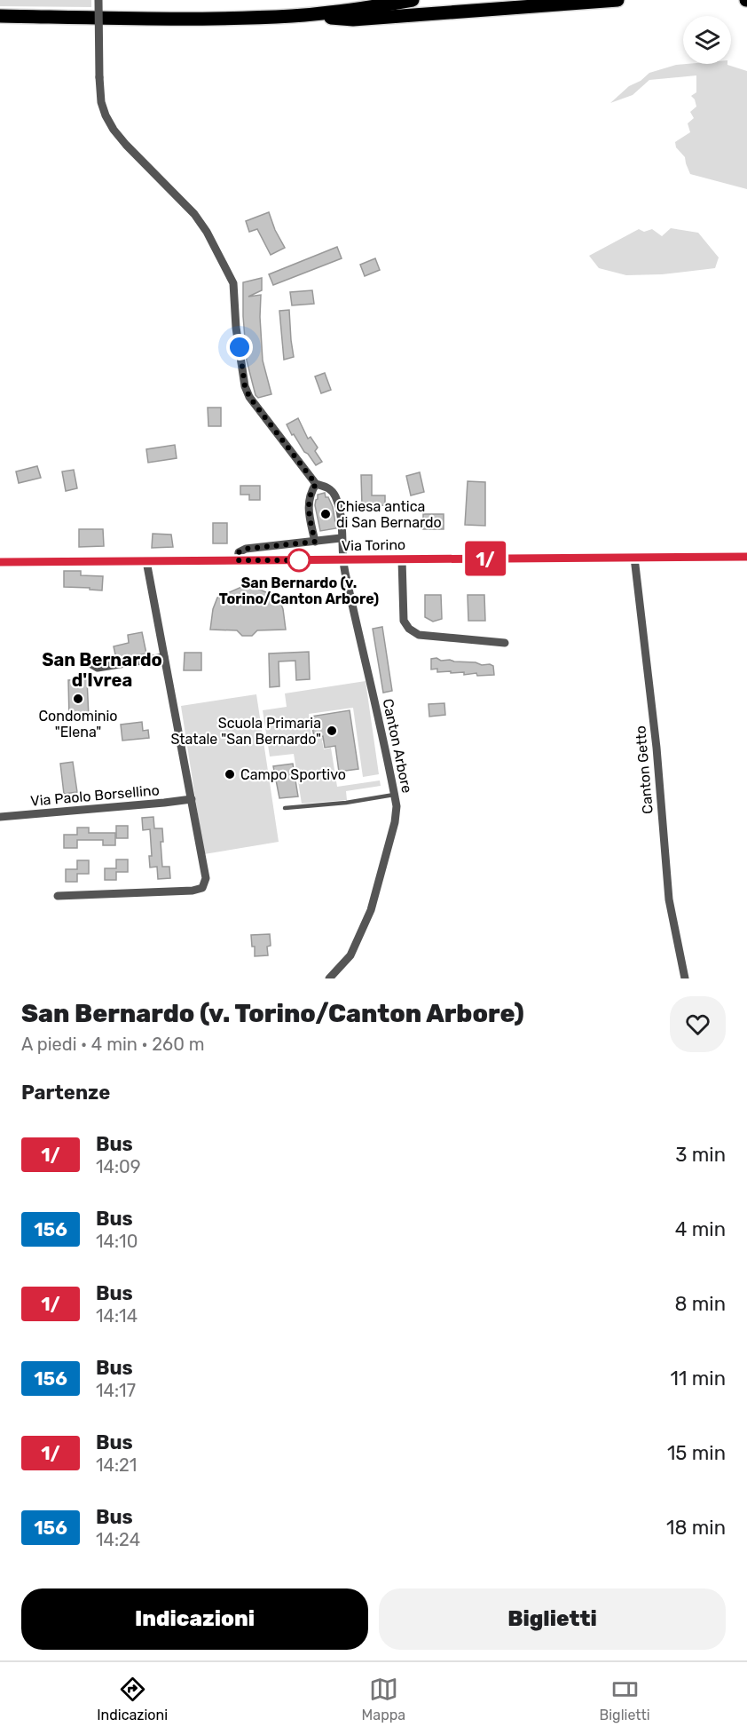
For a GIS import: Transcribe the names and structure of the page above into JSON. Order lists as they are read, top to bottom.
{
  "streets": {
    "street": [
      "Via Torino",
      "Canton Arbore",
      "Canton Getto",
      "Via Paolo Borsellino"
    ]
  },
  "crossings": [
    ["Via Torino", "Canton Getto"]
  ],
  "districts": ["San Bernardo d'Ivrea"],
  "places": [
    "Chiesa antica di San Bernardo",
    "San Bernardo (v. Torino/Canton Arbore)",
    "Condominio \"Elena\"",
    "Scuola Primaria Statale \"San Bernardo\"",
    "Campo Sportivo"
  ],
  "lines": ["bus line 1/"],
  "page": {
    "on_map": "1/",
    "heading": [
      ["San Bernardo (v. Torino/Canton Arbore)", "A piedi · 4 min · 260 m"],
      "Partenze"
    ],
    "list": [
      {
        "mark": "1/",
        "name": "Bus",
        "note": "14:09",
        "value": "3 min"
      },
      {
        "mark": "156",
        "name": "Bus",
        "note": "14:10",
        "value": "4 min"
      },
      {
        "mark": "1/",
        "name": "Bus",
        "note": "14:14",
        "value": "8 min"
      },
      {
        "mark": "156",
        "name": "Bus",
        "note": "14:17",
        "value": "11 min"
      },
      {
        "mark": "1/",
        "name": "Bus",
        "note": "14:21",
        "value": "15 min"
      },
      {
        "mark": "156",
        "name": "Bus",
        "note": "14:24",
        "value": "18 min"
      }
    ],
    "buttons": ["Indicazioni", "Biglietti"],
    "tabs": ["Indicazioni", "Mappa", "Biglietti"]
  }
}
